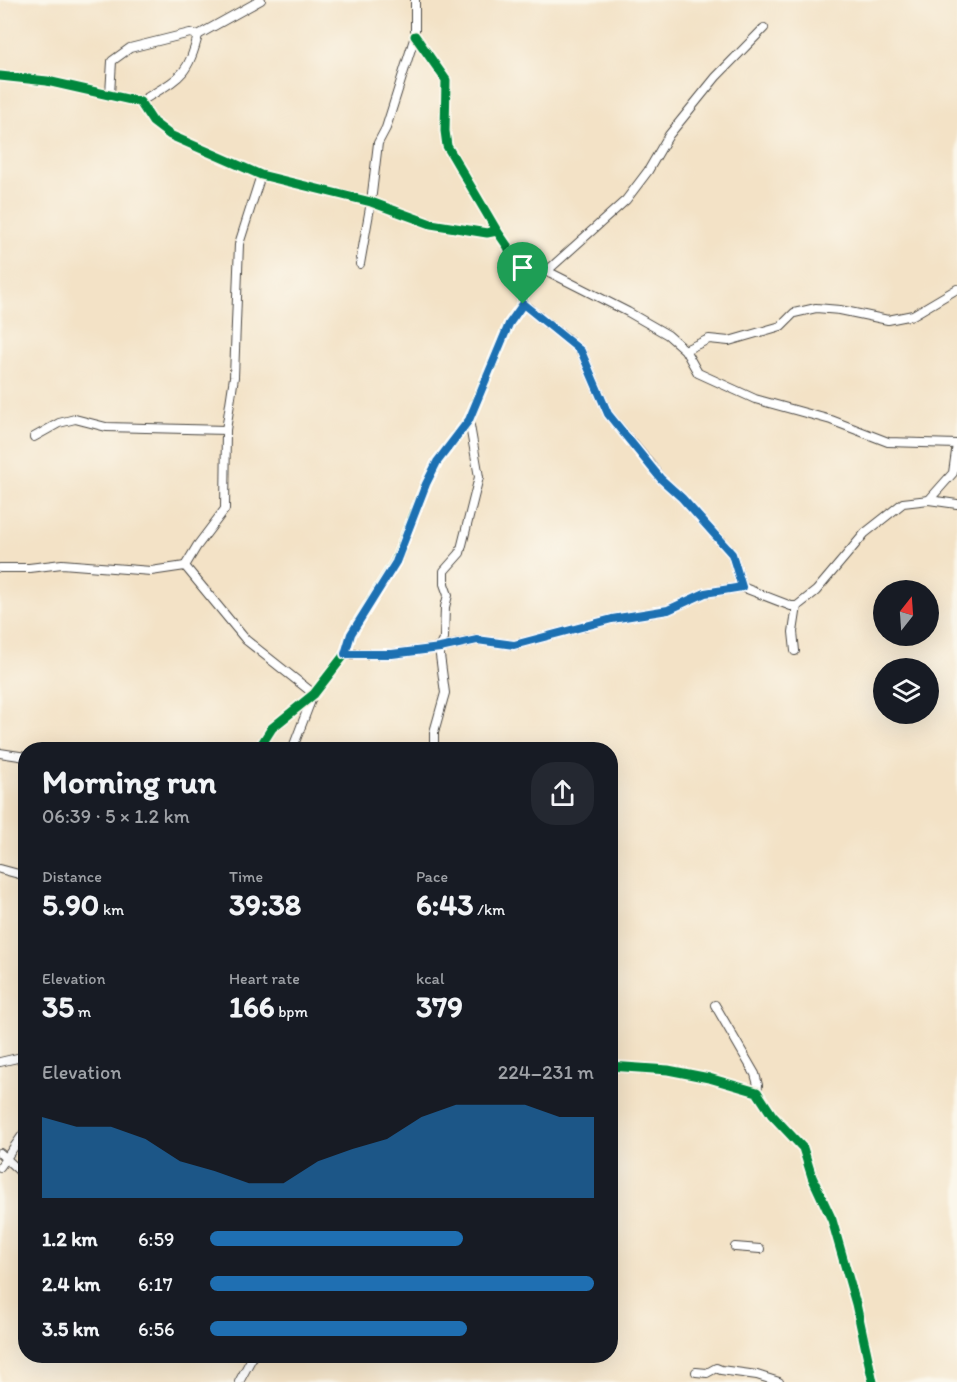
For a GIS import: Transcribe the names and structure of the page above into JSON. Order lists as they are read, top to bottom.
{
  "north": "top",
  "page": {
    "heading": ["Morning run", "06:39 · 5 × 1.2 km"],
    "stats": [
      ["Distance", "5.90 km"],
      ["Time", "39:38"],
      ["Pace", "6:43 /km"],
      ["Elevation", "35 m"],
      ["Heart rate", "166 bpm"],
      ["kcal", "379"]
    ],
    "chart": ["Elevation", "224–231 m"],
    "list": [
      {
        "name": "1.2 km",
        "note": "6:59"
      },
      {
        "name": "2.4 km",
        "note": "6:17"
      },
      {
        "name": "3.5 km",
        "note": "6:56"
      }
    ]
  }
}
